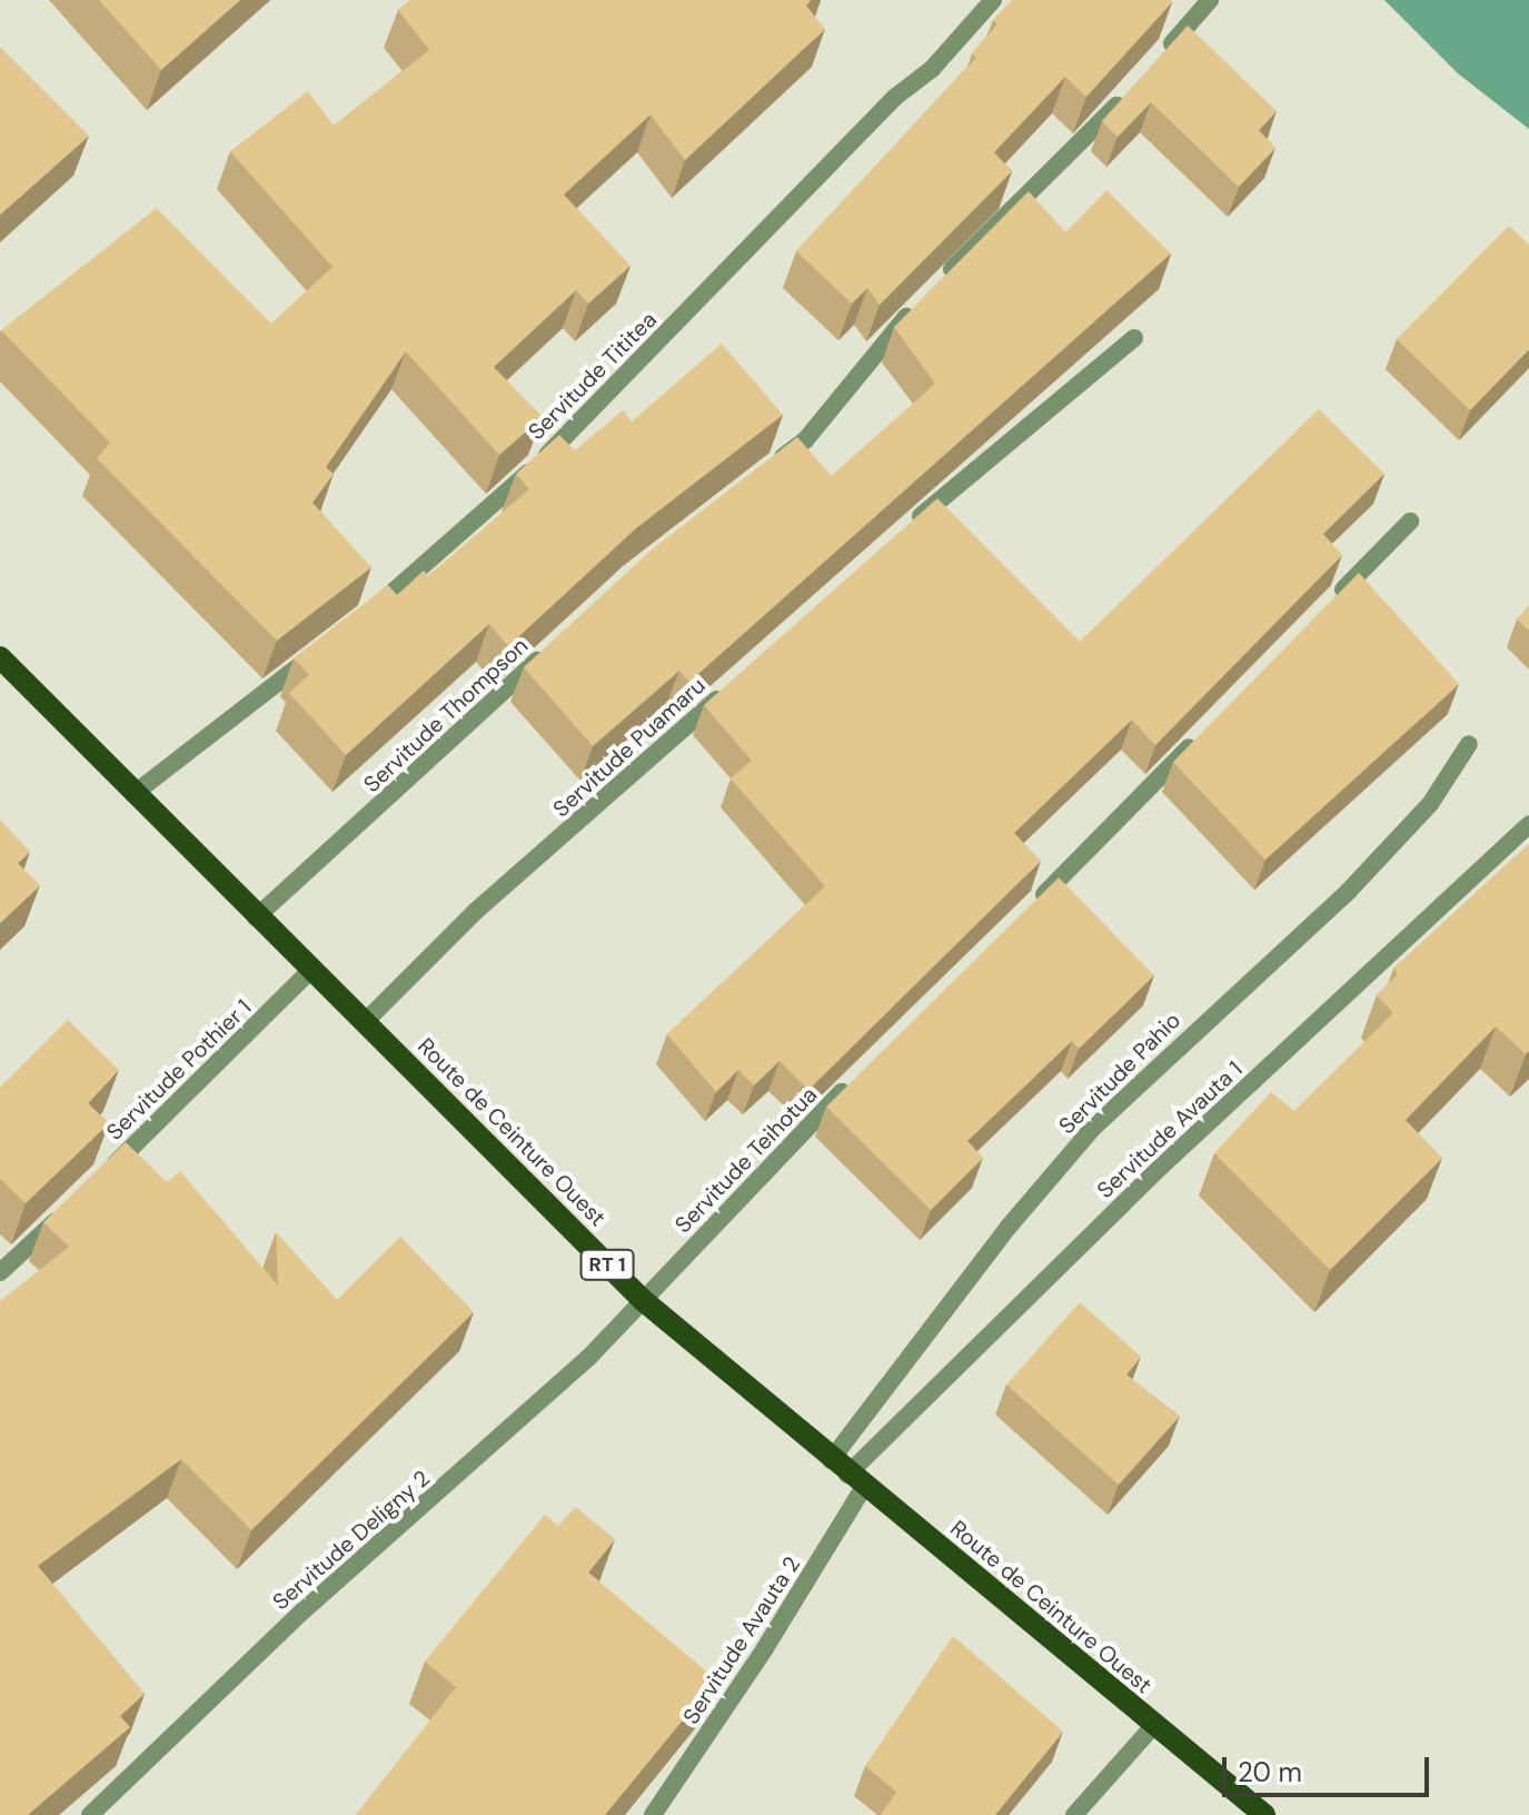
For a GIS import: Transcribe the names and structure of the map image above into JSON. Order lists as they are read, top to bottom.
{
  "streets": {
    "main road": ["Route de Ceinture Ouest", "RT 1"],
    "street": [
      "Servitude Tititea",
      "Servitude Thompson",
      "Servitude Puamaru",
      "Servitude Pothier 1",
      "Servitude Pahio",
      "Servitude Avauta 1",
      "Servitude Teihotua",
      "Servitude Deligny 2",
      "Servitude Avauta 2"
    ]
  },
  "crossings": [
    ["Servitude Thompson", "Route de Ceinture Ouest"],
    ["Servitude Puamaru", "Route de Ceinture Ouest"],
    ["Servitude Pothier 1", "Route de Ceinture Ouest"],
    ["Servitude Pahio", "Servitude Avauta 1"],
    ["Servitude Pahio", "Route de Ceinture Ouest"],
    ["Servitude Pahio", "Servitude Avauta 2"],
    ["Servitude Avauta 1", "Route de Ceinture Ouest"],
    ["Servitude Avauta 1", "Servitude Avauta 2"],
    ["Route de Ceinture Ouest", "Servitude Teihotua"],
    ["Route de Ceinture Ouest", "Servitude Deligny 2"],
    ["Route de Ceinture Ouest", "Servitude Avauta 2"],
    ["Servitude Teihotua", "Servitude Deligny 2"]
  ],
  "scale_bar": "20 m"
}
